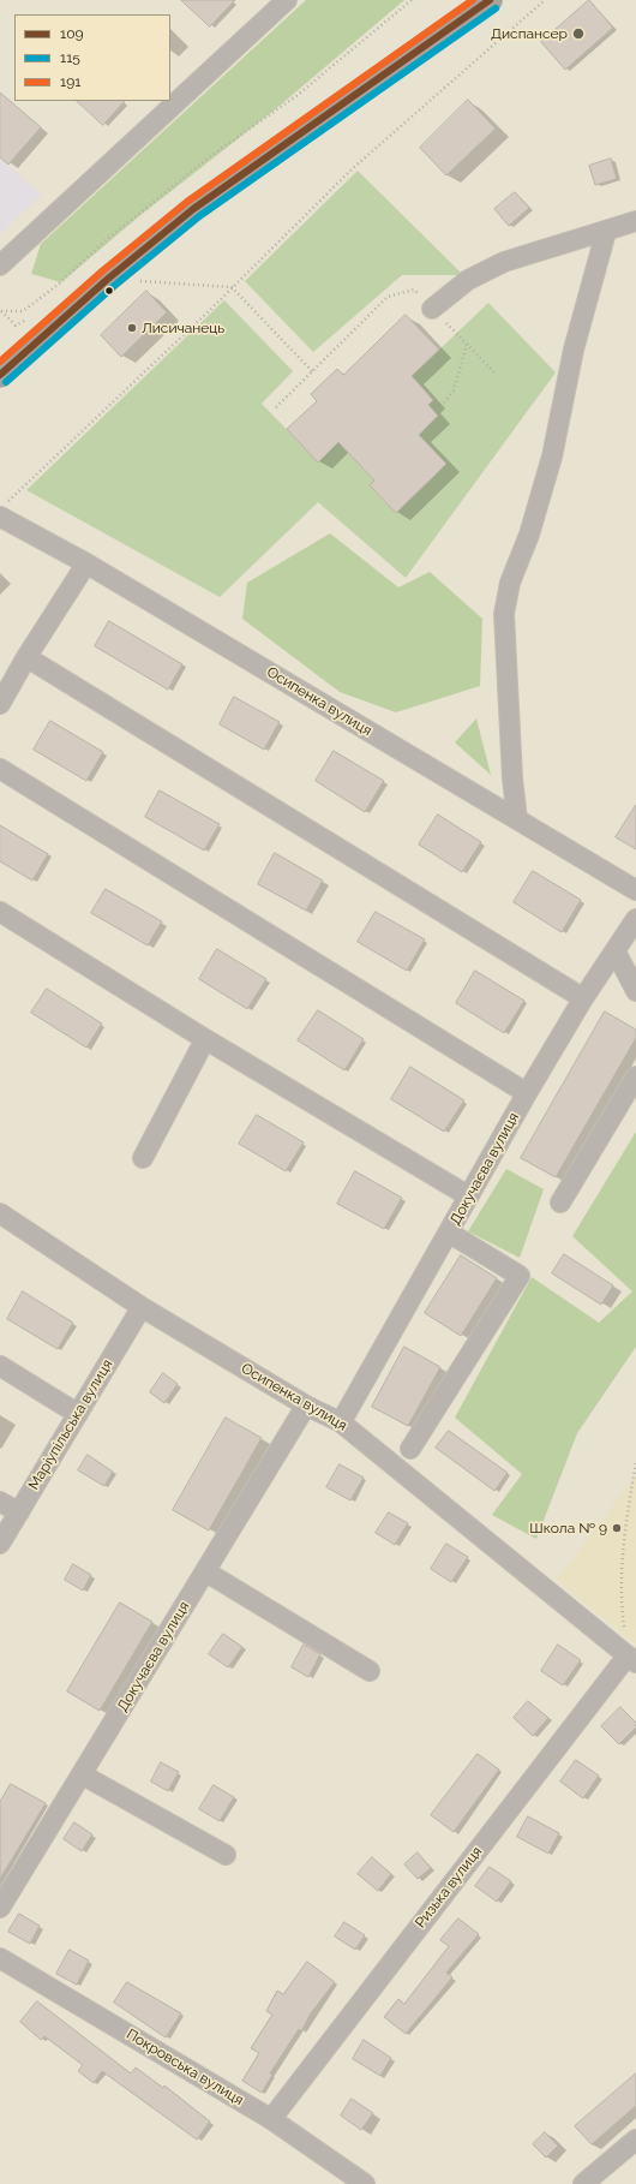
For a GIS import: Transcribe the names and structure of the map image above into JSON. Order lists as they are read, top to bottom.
{
  "streets": {
    "street": [
      "Осипенка вулиця",
      "Докучаєва вулиця",
      "Маріупільська вулиця",
      "Ризька вулиця",
      "Покровська вулиця"
    ]
  },
  "crossings": [
    ["Осипенка вулиця", "Докучаєва вулиця"],
    ["Осипенка вулиця", "Маріупільська вулиця"],
    ["Осипенка вулиця", "Ризька вулиця"],
    ["Ризька вулиця", "Покровська вулиця"]
  ],
  "places": ["Диспансер", "Лисичанець", "Школа № 9"],
  "lines": ["transit line 109", "transit line 191", "transit line 115"],
  "legend": ["109", "115", "191"]
}
